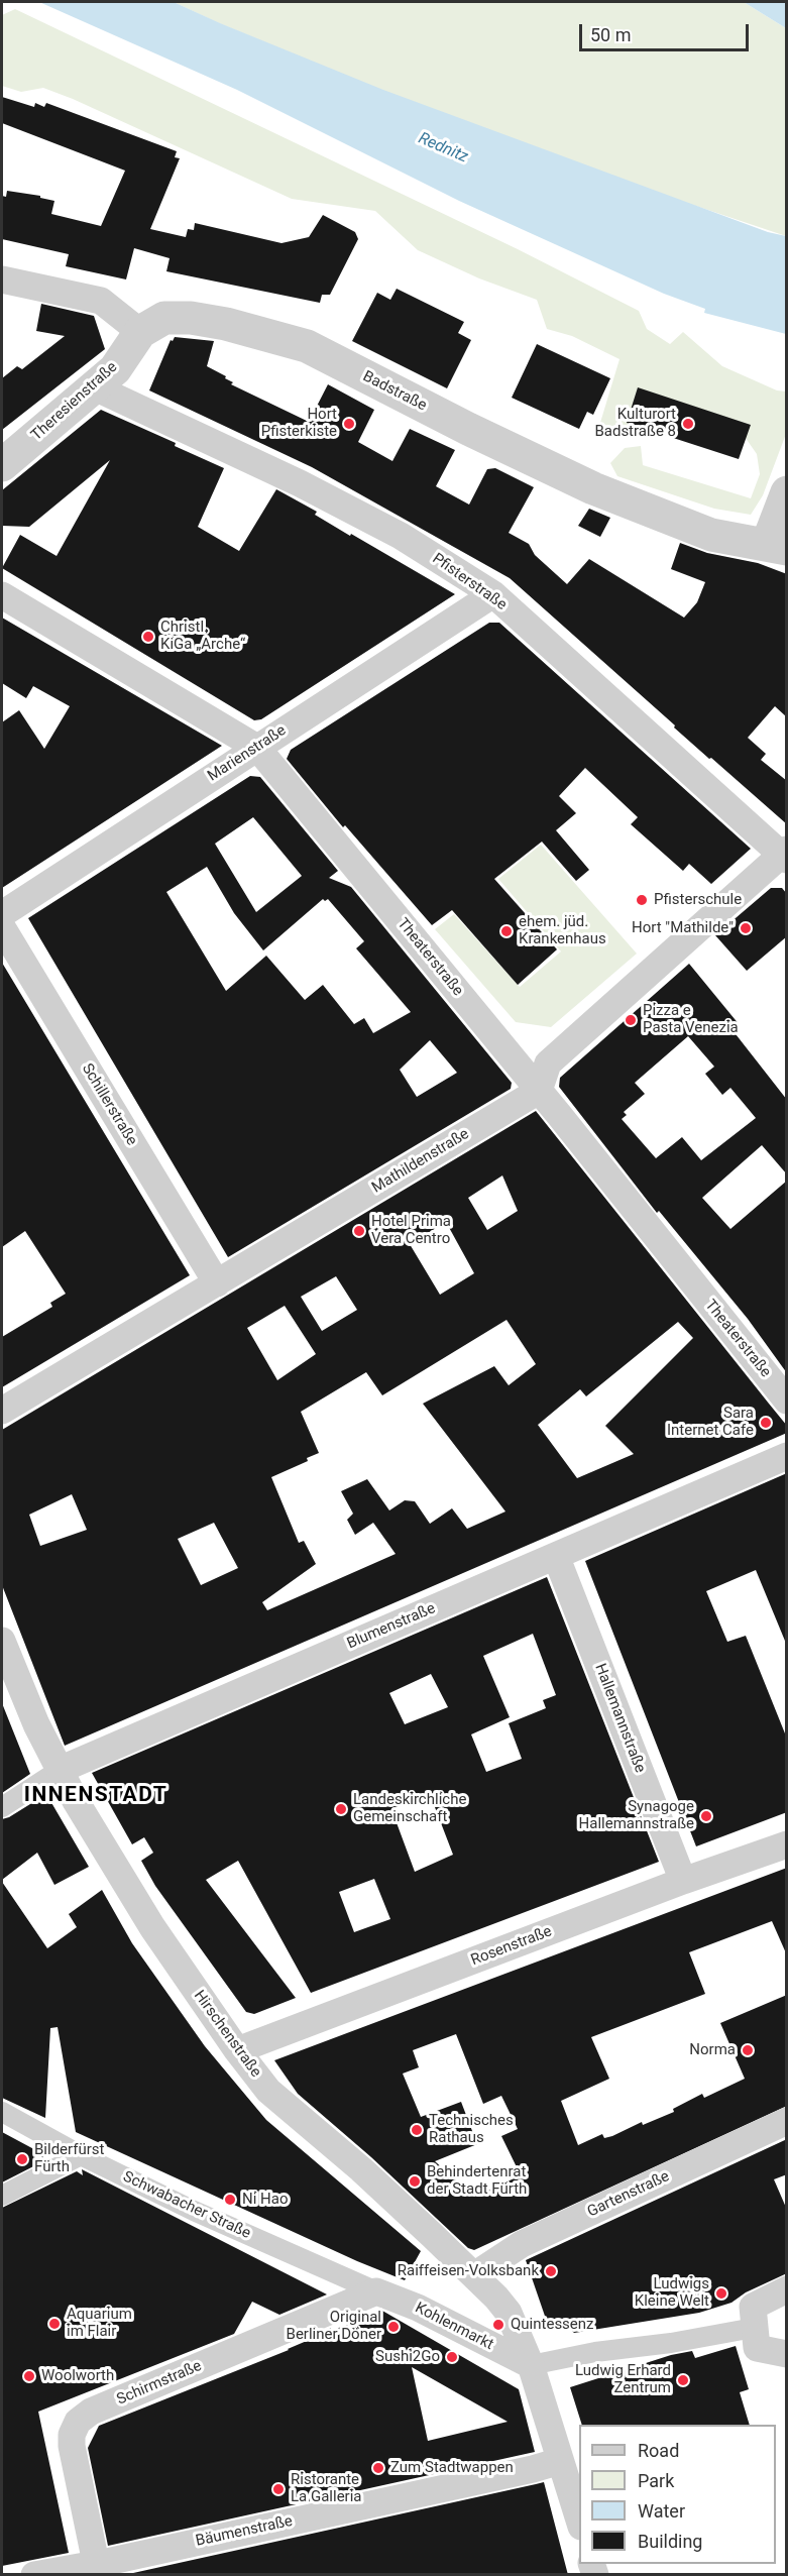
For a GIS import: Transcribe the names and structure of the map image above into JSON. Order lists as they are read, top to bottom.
{
  "streets": {
    "street": [
      "Badstraße",
      "Theresienstraße",
      "Pfisterstraße",
      "Marienstraße",
      "Theaterstraße",
      "Schillerstraße",
      "Mathildenstraße",
      "Blumenstraße",
      "Hallemannstraße",
      "Rosenstraße",
      "Hirschenstraße",
      "Gartenstraße",
      "Schwabacher Straße",
      "Kohlenmarkt",
      "Schirmstraße",
      "Bäumenstraße"
    ]
  },
  "crossings": [
    ["Badstraße", "Theresienstraße"],
    ["Theresienstraße", "Pfisterstraße"],
    ["Pfisterstraße", "Marienstraße"],
    ["Marienstraße", "Theaterstraße"],
    ["Theaterstraße", "Mathildenstraße"],
    ["Schillerstraße", "Mathildenstraße"],
    ["Blumenstraße", "Hallemannstraße"],
    ["Blumenstraße", "Hirschenstraße"],
    ["Hallemannstraße", "Rosenstraße"],
    ["Rosenstraße", "Hirschenstraße"],
    ["Hirschenstraße", "Gartenstraße"],
    ["Hirschenstraße", "Kohlenmarkt"],
    ["Hirschenstraße", "Bäumenstraße"],
    ["Schwabacher Straße", "Kohlenmarkt"],
    ["Schwabacher Straße", "Schirmstraße"],
    ["Kohlenmarkt", "Schirmstraße"],
    ["Schirmstraße", "Bäumenstraße"]
  ],
  "districts": ["INNENSTADT"],
  "water": ["Rednitz"],
  "places": [
    "Hort Pfisterkiste",
    "Kulturort Badstraße 8",
    "Christl. KiGa „Arche“",
    "Pfisterschule",
    "Hort \"Mathilde\"",
    "ehem. jüd. Krankenhaus",
    "Pizza e Pasta Venezia",
    "Hotel Prima Vera Centro",
    "Sara Internet Cafe",
    "Landeskirchliche Gemeinschaft",
    "Synagoge Hallemannstraße",
    "Norma",
    "Technisches Rathaus",
    "Bilderfürst Fürth",
    "Behindertenrat der Stadt Fürth",
    "Ni Hao",
    "Raiffeisen-Volksbank",
    "Ludwigs Kleine Welt",
    "Aquarium im Flair",
    "Quintessenz",
    "Original Berliner Döner",
    "Sushi2Go",
    "Woolworth",
    "Ludwig Erhard Zentrum",
    "Zum Stadtwappen",
    "Ristorante La Galleria"
  ],
  "legend": [
    "Road",
    "Park",
    "Water",
    "Building"
  ],
  "scale_bar": "50 m"
}
